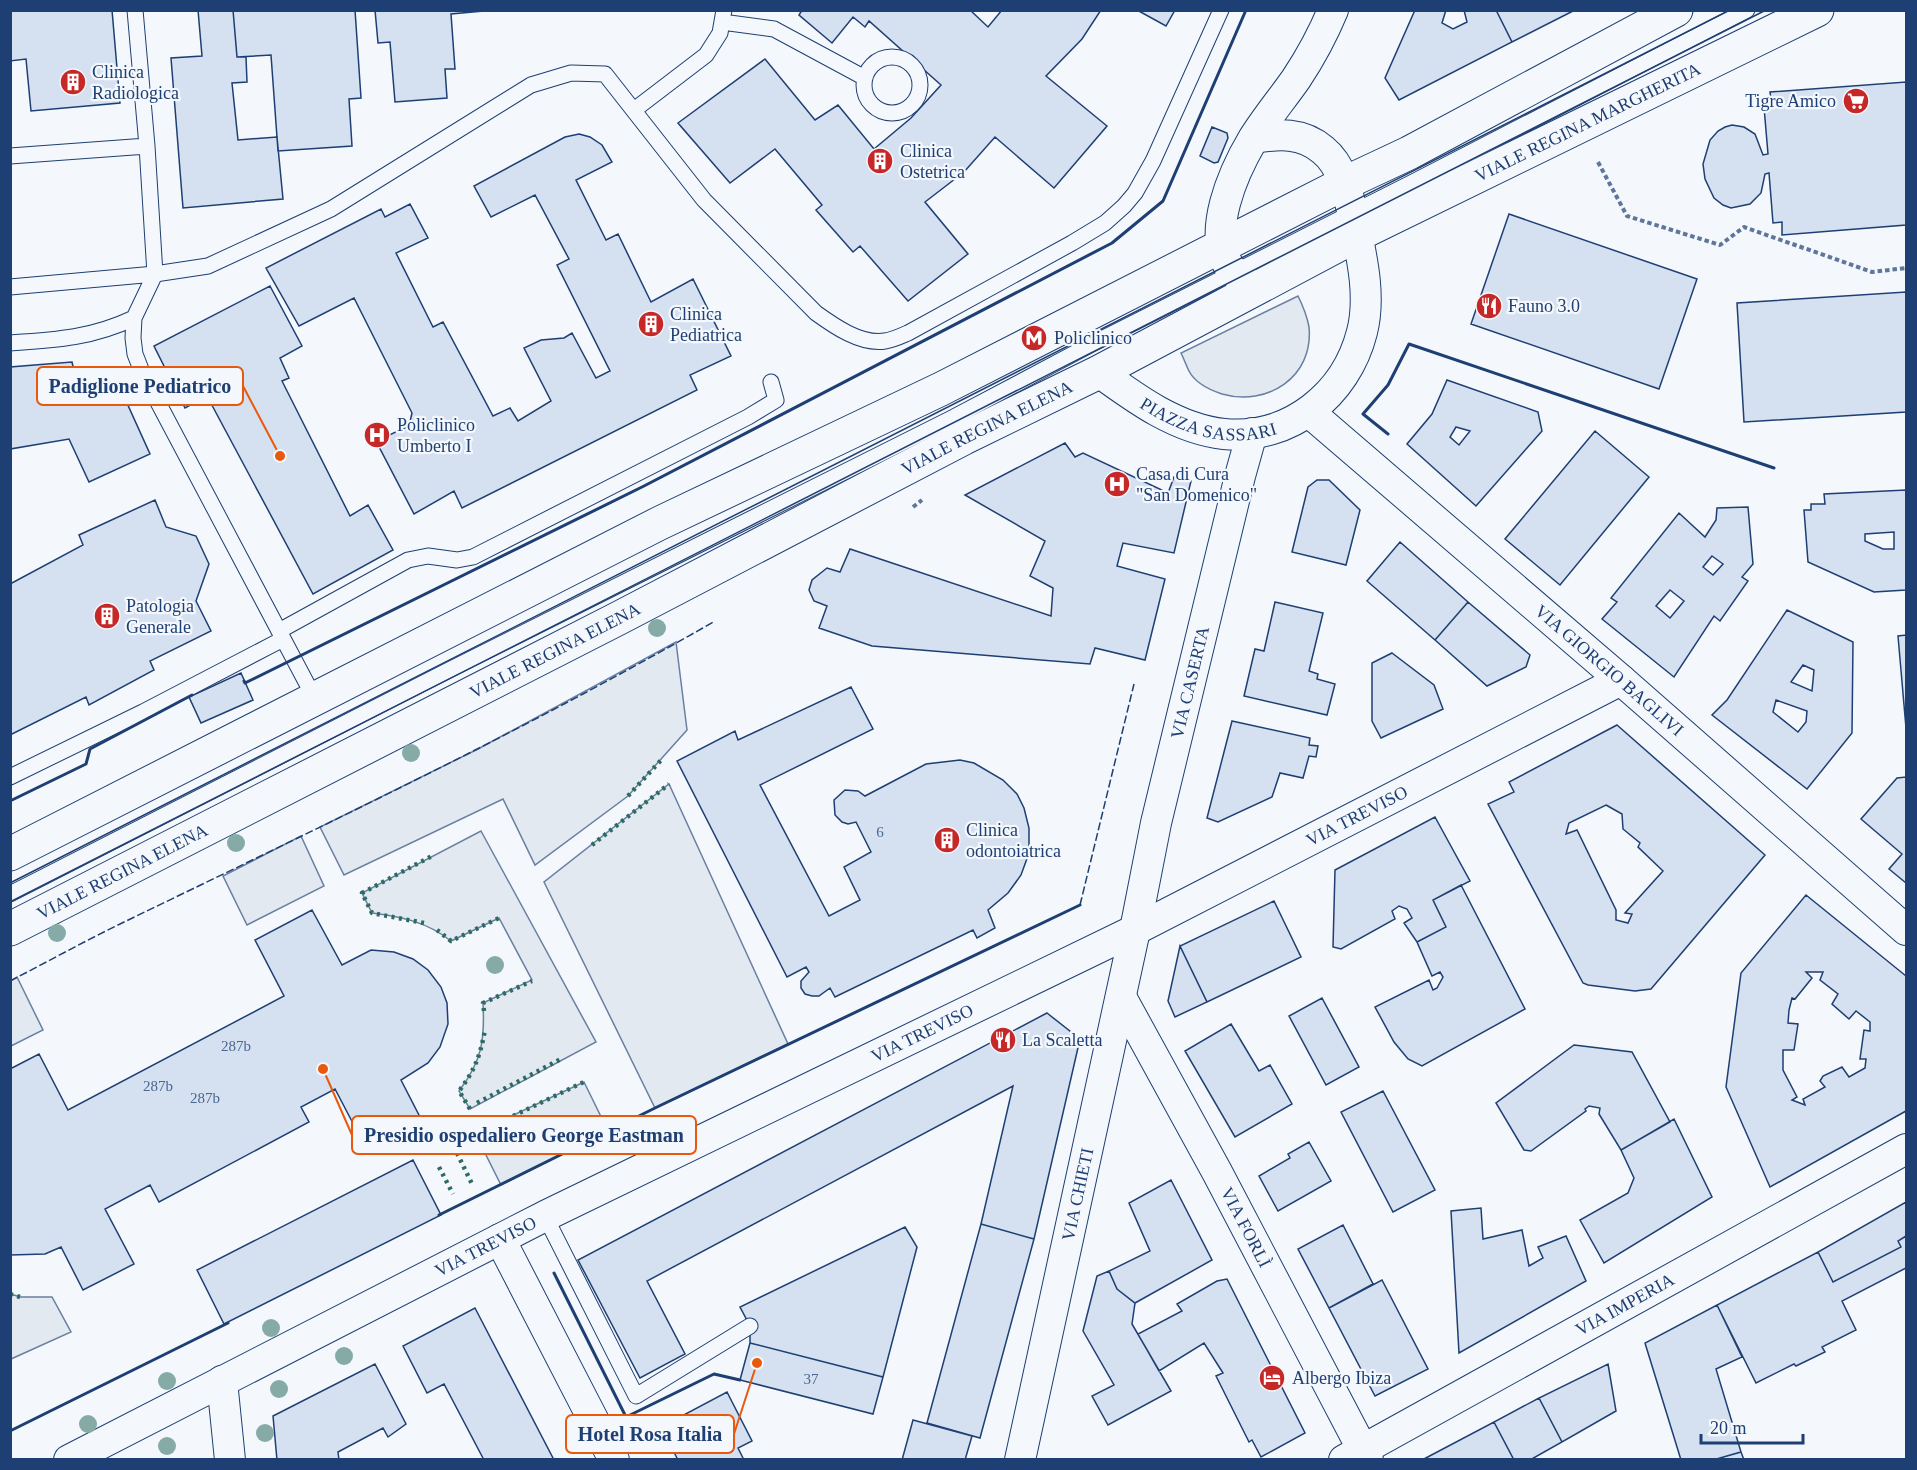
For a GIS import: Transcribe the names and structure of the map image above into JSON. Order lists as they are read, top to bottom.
{
  "streets": {
    "main road": ["VIALE REGINA MARGHERITA", "VIALE REGINA ELENA"],
    "street": [
      "PIAZZA SASSARI",
      "VIA GIORGIO BAGLIVI",
      "VIA CASERTA",
      "VIA TREVISO",
      "VIA CHIETI",
      "VIA FORLÌ",
      "VIA IMPERIA"
    ]
  },
  "crossings": [
    ["VIALE REGINA MARGHERITA", "PIAZZA SASSARI"],
    ["PIAZZA SASSARI", "VIALE REGINA ELENA"],
    ["PIAZZA SASSARI", "VIA GIORGIO BAGLIVI"],
    ["PIAZZA SASSARI", "VIA CASERTA"],
    ["VIA GIORGIO BAGLIVI", "VIA TREVISO"],
    ["VIA CASERTA", "VIA TREVISO"],
    ["VIA CASERTA", "VIA CHIETI"],
    ["VIA TREVISO", "VIA CHIETI"],
    ["VIA CHIETI", "VIA FORLÌ"],
    ["VIA FORLÌ", "VIA IMPERIA"]
  ],
  "places": {
    "building": [
      "Clinica Radiologica",
      "Clinica Ostetrica",
      "Clinica Pediatrica",
      "Patologia Generale",
      "Clinica odontoiatrica"
    ],
    "supermarket": ["Tigre Amico"],
    "restaurant": ["Fauno 3.0", "La Scaletta"],
    "metro station": ["Policlinico"],
    "hospital": ["Policlinico Umberto I", "Casa di Cura \"San Domenico\""],
    "other": ["Padiglione Pediatrico", "Presidio ospedaliero George Eastman", "Hotel Rosa Italia"],
    "hotel": ["Albergo Ibiza"]
  },
  "house_numbers": [
    "6",
    "287b",
    "287b",
    "287b",
    "37"
  ],
  "scale_bar": "20 m"
}
